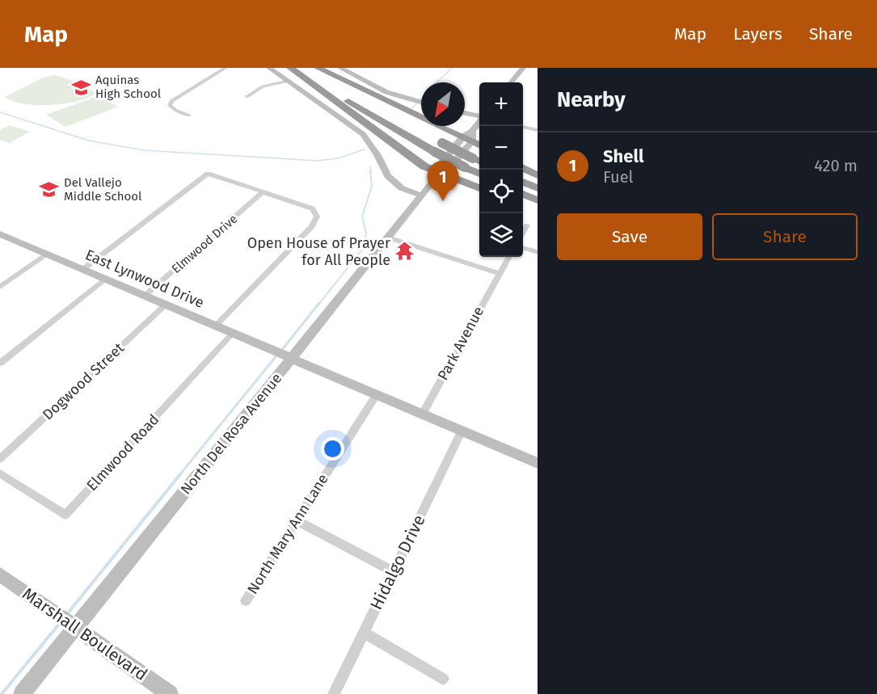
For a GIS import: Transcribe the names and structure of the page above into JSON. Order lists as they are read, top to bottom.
{
  "streets": {
    "main road": ["East Lynwood Drive", "North Del Rosa Avenue", "Marshall Boulevard"],
    "street": [
      "Elmwood Drive",
      "Park Avenue",
      "Dogwood Street",
      "Elmwood Road",
      "North Mary Ann Lane",
      "Hidalgo Drive"
    ]
  },
  "crossings": [
    ["Elmwood Drive", "East Lynwood Drive"],
    ["East Lynwood Drive", "Park Avenue"],
    ["East Lynwood Drive", "Dogwood Street"],
    ["East Lynwood Drive", "North Del Rosa Avenue"],
    ["East Lynwood Drive", "Elmwood Road"],
    ["East Lynwood Drive", "North Mary Ann Lane"],
    ["East Lynwood Drive", "Hidalgo Drive"],
    ["North Del Rosa Avenue", "Marshall Boulevard"]
  ],
  "places": {
    "school or university": ["Aquinas High School", "Del Vallejo Middle School"],
    "temple": ["Open House of Prayer for All People"]
  },
  "north": "bottom left",
  "page": {
    "header": "Map",
    "nav": ["Map", "Layers", "Share"],
    "heading": "Nearby",
    "map_buttons": ["+", "−"],
    "list": [
      {
        "mark": "1",
        "name": "Shell",
        "note": "Fuel",
        "value": "420 m"
      }
    ],
    "pins": "1",
    "buttons": ["Save", "Share"]
  }
}
